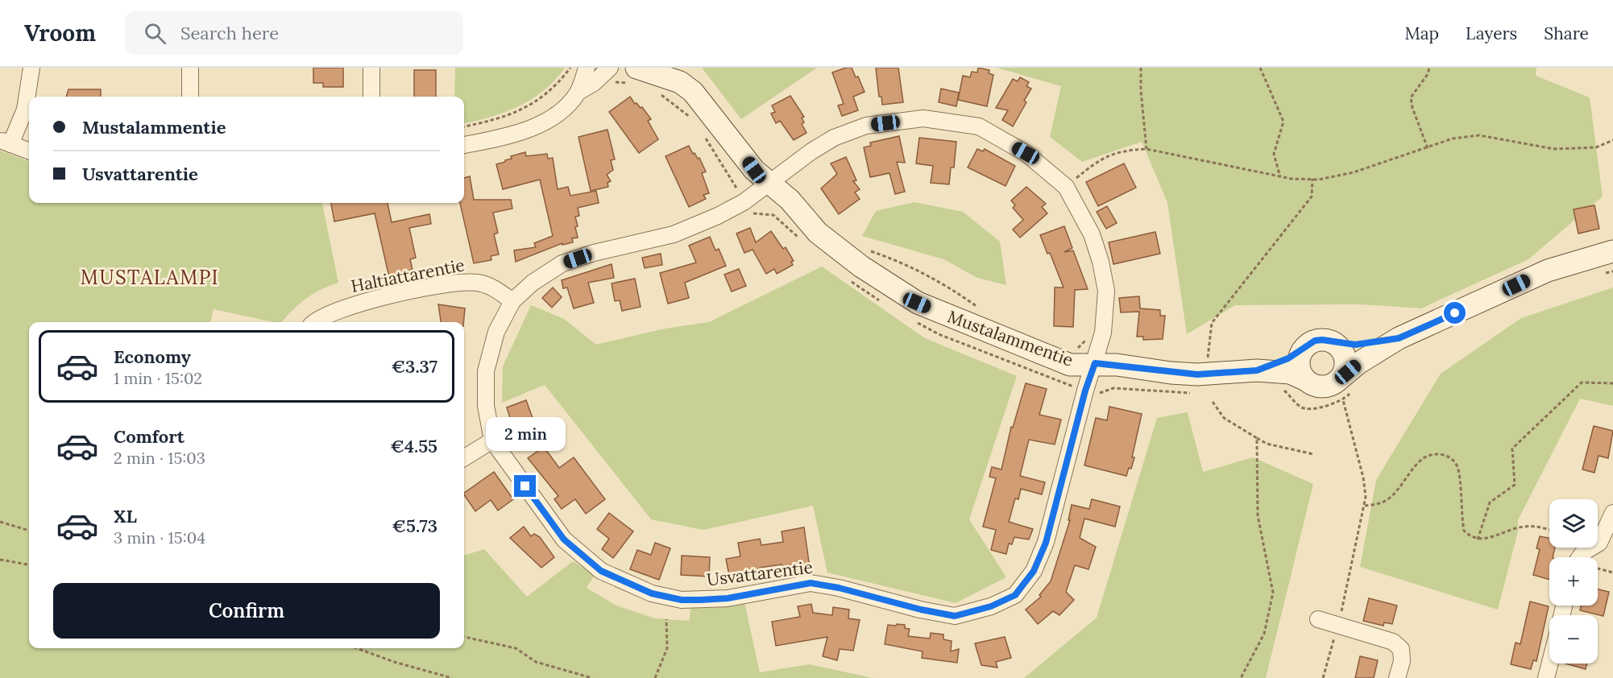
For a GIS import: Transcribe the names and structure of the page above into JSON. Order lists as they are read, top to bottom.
{
  "streets": {
    "street": ["Haltiattarentie", "Mustalammentie", "Usvattarentie"]
  },
  "crossings": [
    ["Haltiattarentie", "Usvattarentie"],
    ["Mustalammentie", "Usvattarentie"]
  ],
  "districts": ["MUSTALAMPI"],
  "page": {
    "header": "Vroom",
    "search": "Search here",
    "nav": ["Map", "Layers", "Share"],
    "banner": ["Mustalammentie", "Usvattarentie"],
    "list": [
      {
        "name": "Economy",
        "note": "1 min · 15:02",
        "value": "€3.37"
      },
      {
        "name": "Comfort",
        "note": "2 min · 15:03",
        "value": "€4.55"
      },
      {
        "name": "XL",
        "note": "3 min · 15:04",
        "value": "€5.73"
      }
    ],
    "bubble": "2 min",
    "map_buttons": ["+", "−"],
    "buttons": "Confirm"
  }
}
